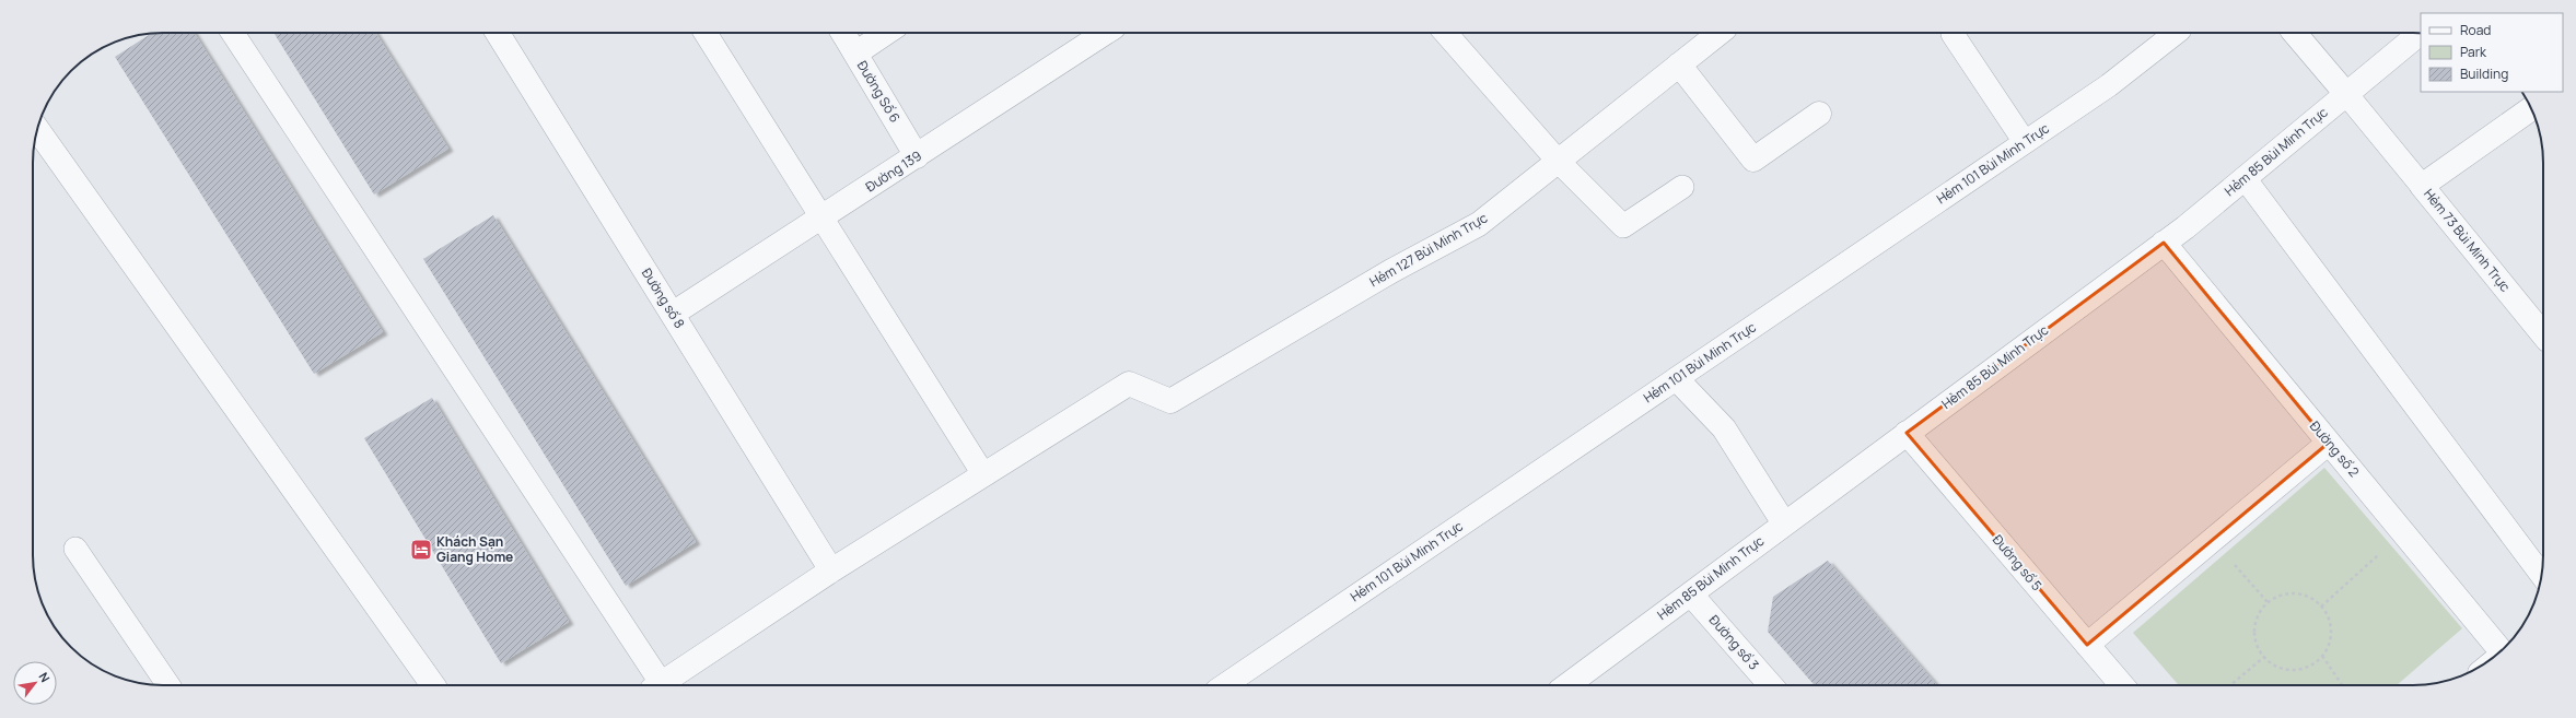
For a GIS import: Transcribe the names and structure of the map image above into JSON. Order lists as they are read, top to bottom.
{
  "streets": {
    "street": [
      "Đường Số 6",
      "Hẻm 85 Bùi Minh Trực",
      "Đường 139",
      "Hẻm 73 Bùi Minh Trực",
      "Hẻm 127 Bùi Minh Trực",
      "Đường số 8",
      "Đường số 2",
      "Đường số 5",
      "Đường số 3"
    ],
    "lane": ["Hẻm 101 Bùi Minh Trực"]
  },
  "crossings": [
    ["Đường Số 6", "Đường 139"],
    ["Hẻm 85 Bùi Minh Trực", "Đường số 2"],
    ["Hẻm 85 Bùi Minh Trực", "Đường số 5"],
    ["Hẻm 85 Bùi Minh Trực", "Đường số 3"],
    ["Đường 139", "Đường số 8"]
  ],
  "places": {
    "hotel": ["Khách Sạn Giang Home"]
  },
  "legend": ["Road", "Park", "Building"],
  "north": "top right"
}
